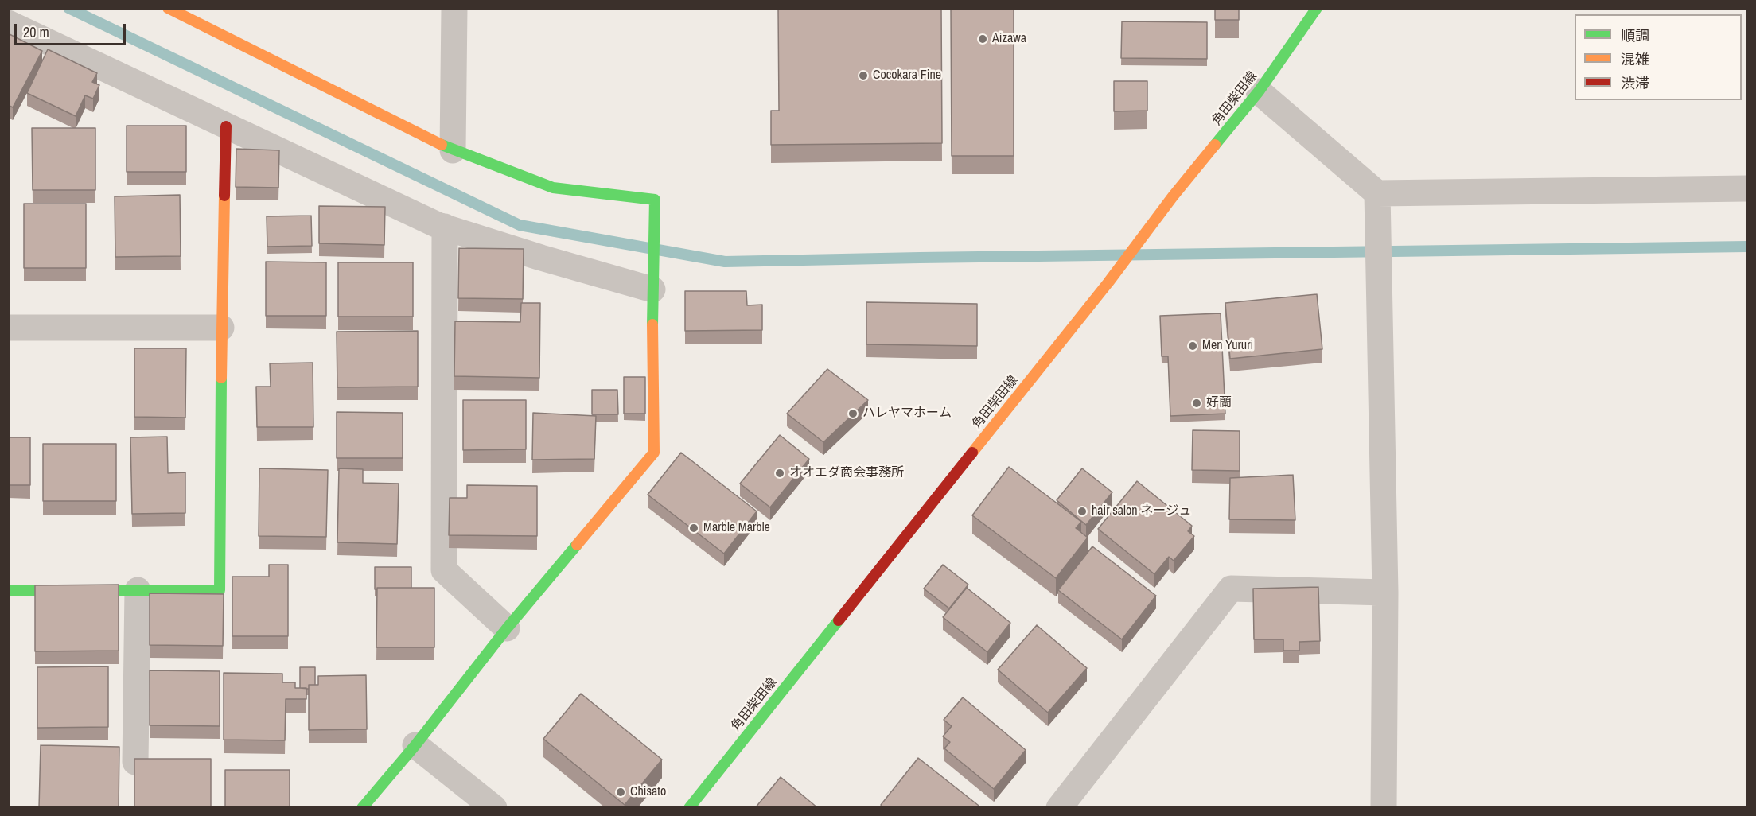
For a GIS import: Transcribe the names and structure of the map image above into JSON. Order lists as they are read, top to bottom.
{
  "streets": {
    "street": ["角田柴田線"]
  },
  "places": [
    "Aizawa",
    "Cocokara Fine",
    "Men Yururi",
    "好蘭",
    "ハレヤマホーム",
    "オオエダ商会事務所",
    "hair salon ネージュ",
    "Marble Marble",
    "Chisato"
  ],
  "legend": ["順調", "混雑", "渋滞"],
  "scale_bar": "20 m"
}
